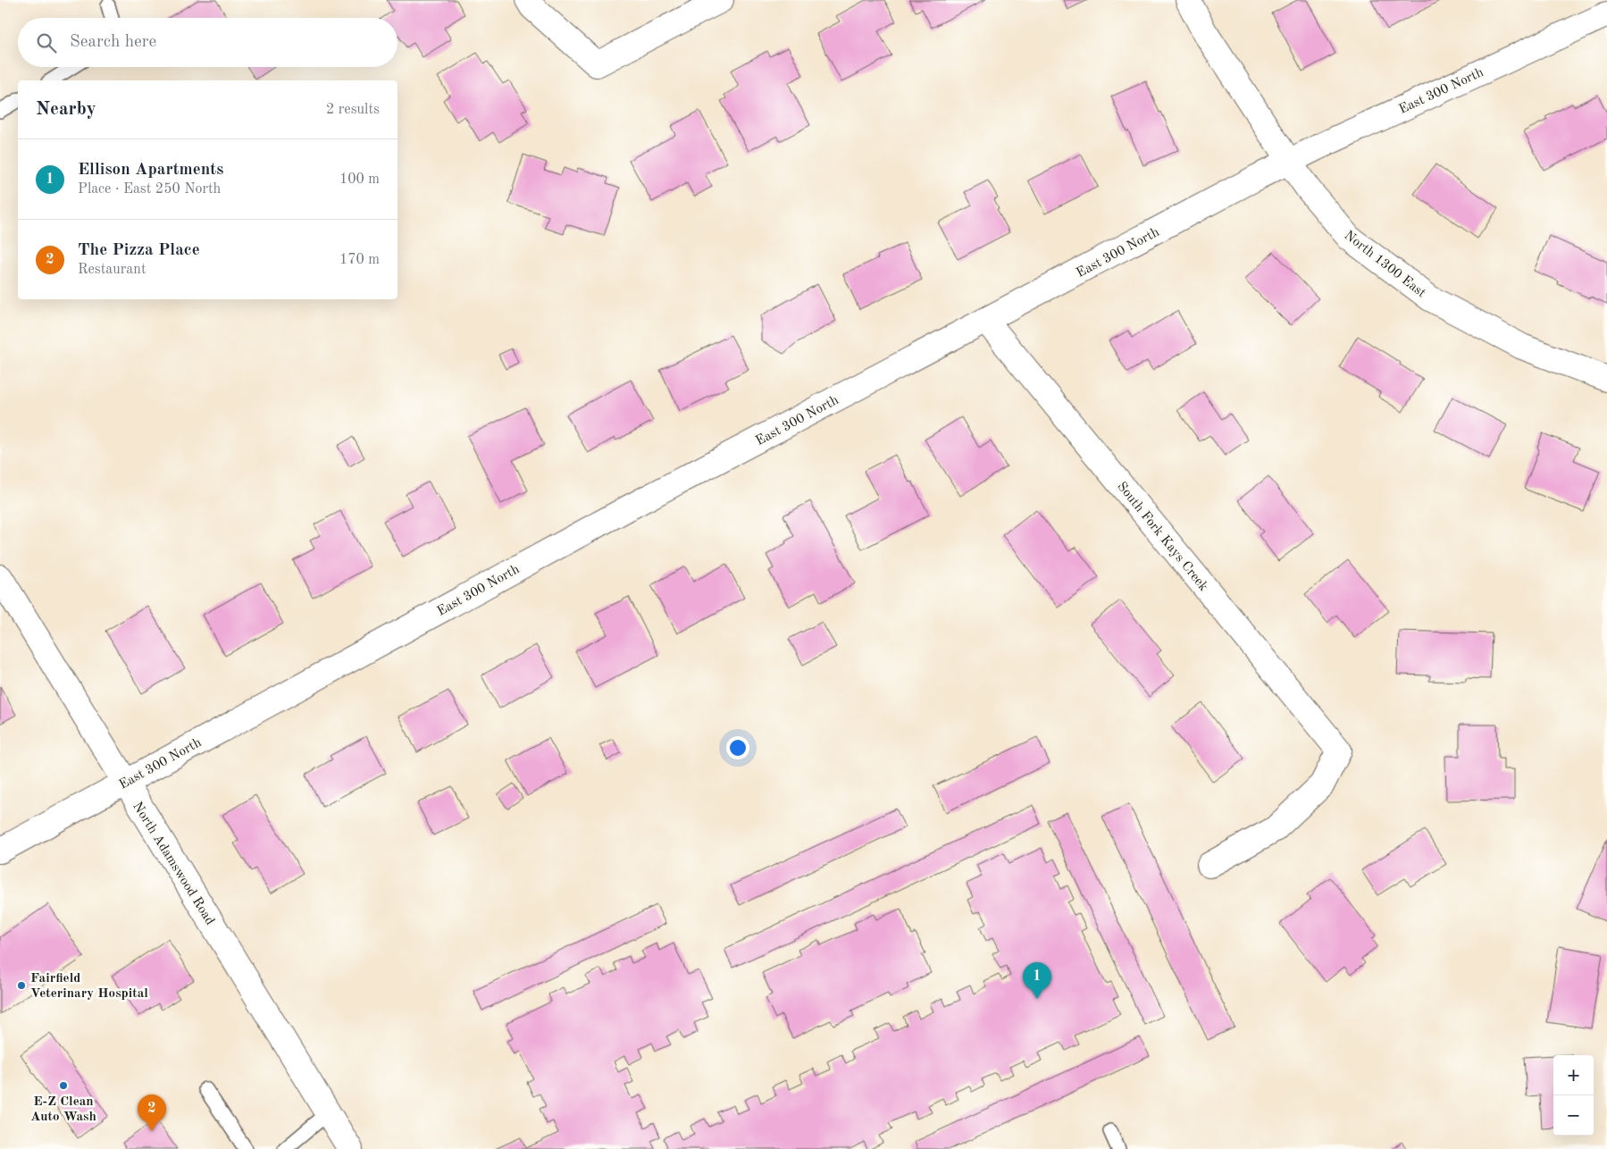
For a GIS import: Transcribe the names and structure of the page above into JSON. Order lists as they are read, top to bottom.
{
  "streets": {
    "street": [
      "East 300 North",
      "North 1300 East",
      "South Fork Kays Creek",
      "North Adamswood Road"
    ]
  },
  "crossings": [
    ["East 300 North", "North 1300 East"],
    ["East 300 North", "South Fork Kays Creek"],
    ["East 300 North", "North Adamswood Road"]
  ],
  "places": ["Fairfield Veterinary Hospital", "E-Z Clean Auto Wash"],
  "page": {
    "search": "Search here",
    "heading": ["Nearby", "2 results"],
    "list": [
      {
        "mark": "1",
        "name": "Ellison Apartments",
        "note": "Place · East 250 North",
        "value": "100 m"
      },
      {
        "mark": "2",
        "name": "The Pizza Place",
        "note": "Restaurant",
        "value": "170 m"
      }
    ],
    "pins": ["1", "2"],
    "map_buttons": ["+", "−"]
  }
}
